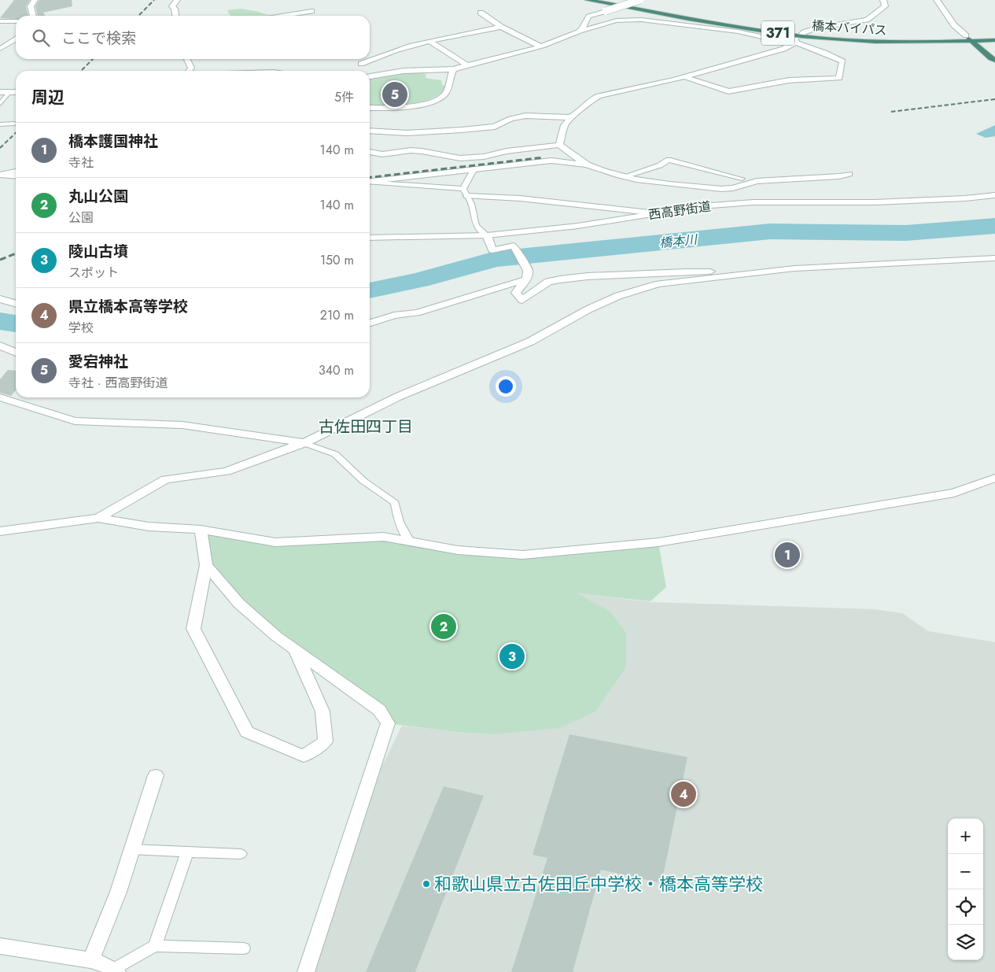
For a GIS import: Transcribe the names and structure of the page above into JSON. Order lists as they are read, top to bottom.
{
  "streets": {
    "highway": ["橋本バイパス", "371"],
    "street": ["西高野街道"]
  },
  "districts": ["古佐田四丁目"],
  "water": ["橋本川"],
  "places": ["和歌山県立古佐田丘中学校・橋本高等学校"],
  "page": {
    "search": "ここで検索",
    "heading": ["周辺", "5件"],
    "pins": [
      "5",
      "1",
      "2",
      "3",
      "4"
    ],
    "list": [
      {
        "mark": "1",
        "name": "橋本護国神社",
        "note": "寺社",
        "value": "140 m"
      },
      {
        "mark": "2",
        "name": "丸山公園",
        "note": "公園",
        "value": "140 m"
      },
      {
        "mark": "3",
        "name": "陵山古墳",
        "note": "スポット",
        "value": "150 m"
      },
      {
        "mark": "4",
        "name": "県立橋本高等学校",
        "note": "学校",
        "value": "210 m"
      },
      {
        "mark": "5",
        "name": "愛宕神社",
        "note": "寺社 · 西高野街道",
        "value": "340 m"
      }
    ],
    "map_buttons": ["+", "−"]
  }
}
